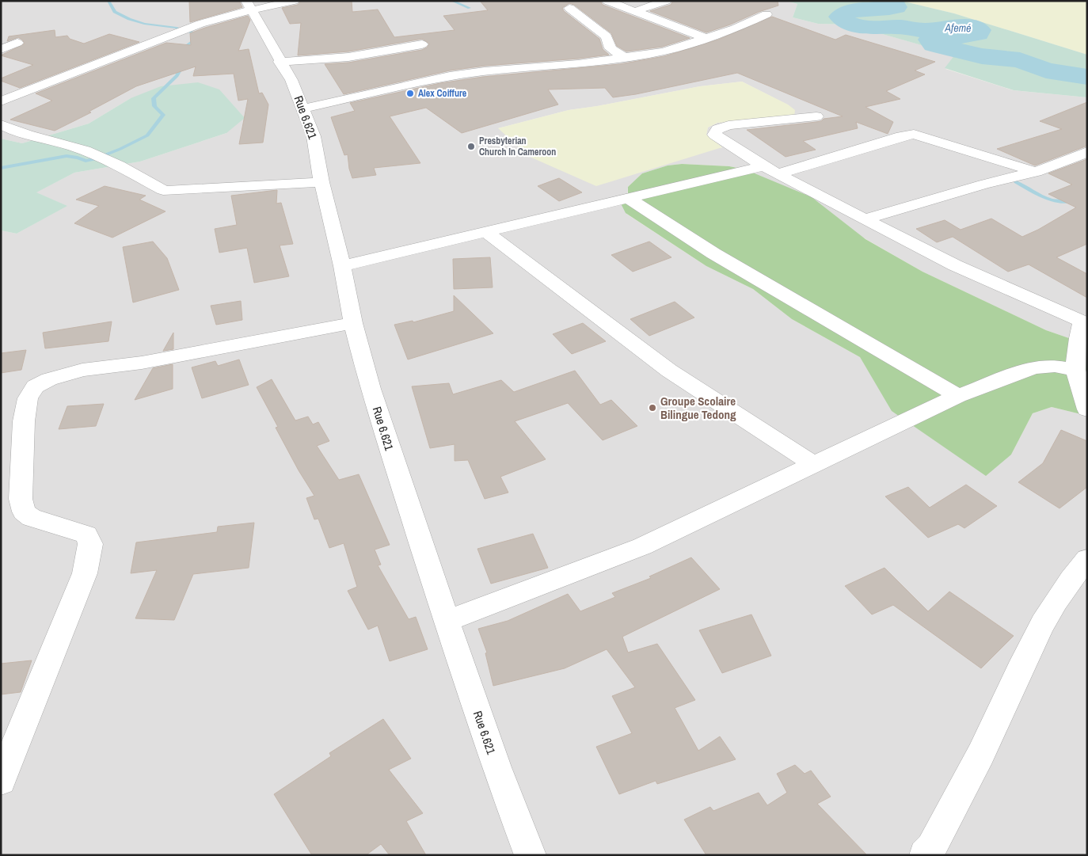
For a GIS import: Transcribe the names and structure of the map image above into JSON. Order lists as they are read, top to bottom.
{
  "streets": {
    "street": ["Rue 6.621"]
  },
  "water": ["Afemé"],
  "places": ["Alex Coiffure", "Presbyterian Church In Cameroon", "Groupe Scolaire Bilingue Tedong"]
}
